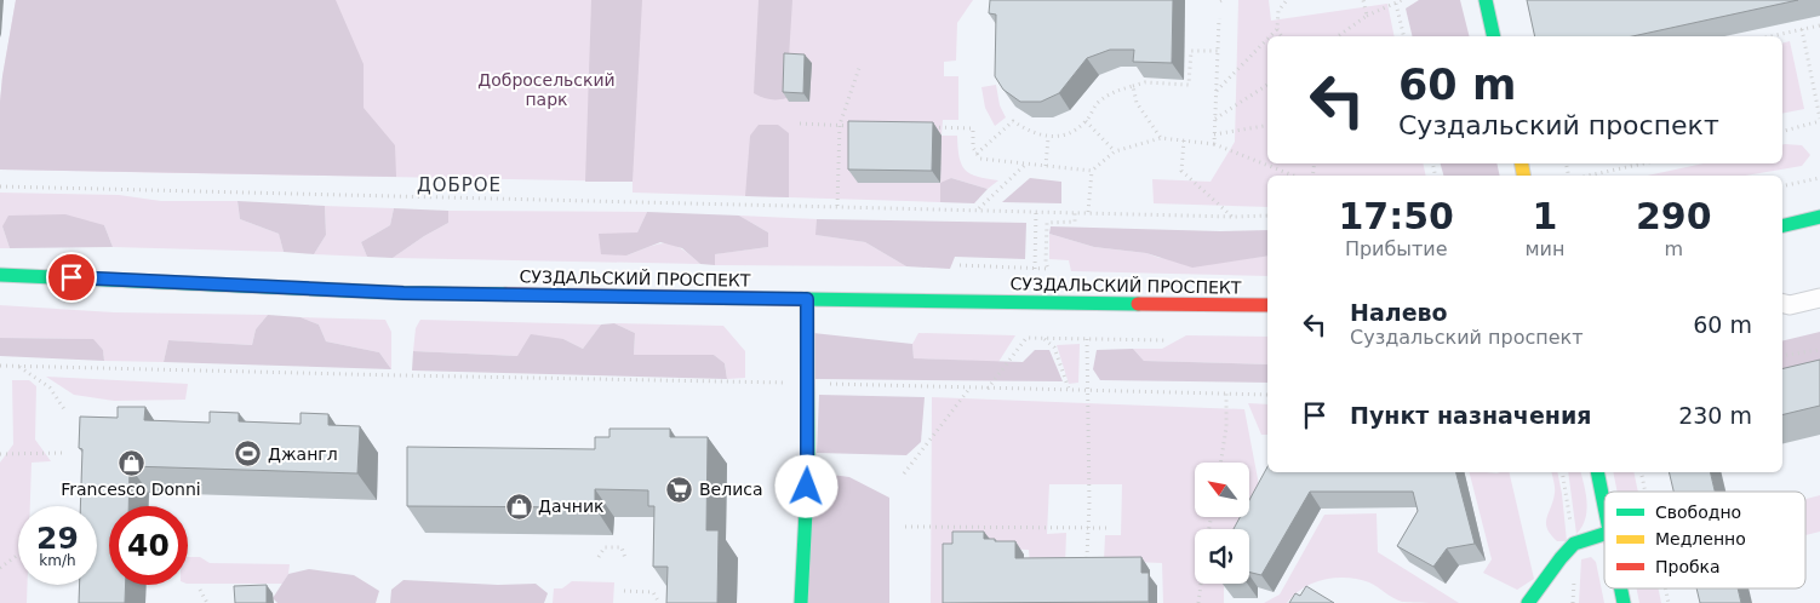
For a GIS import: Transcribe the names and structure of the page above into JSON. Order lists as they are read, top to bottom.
{
  "streets": {
    "main road": ["СУЗДАЛЬСКИЙ ПРОСПЕКТ"]
  },
  "districts": ["ДОБРОЕ"],
  "parks": ["Добросельский парк"],
  "places": {
    "sports": ["Джангл"],
    "shop": ["Francesco Donni", "Дачник"],
    "supermarket": ["Велиса"]
  },
  "legend": ["Свободно", "Медленно", "Пробка"],
  "north": "top left",
  "page": {
    "turn": ["60 m", "Суздальский проспект"],
    "eta": [
      "17:50",
      "Прибытие",
      "1",
      "мин",
      "290",
      "m"
    ],
    "list": [
      {
        "name": "Налево",
        "note": "Суздальский проспект",
        "value": "60 m"
      },
      {
        "name": "Пункт назначения",
        "value": "230 m"
      }
    ],
    "speed": "29 km/h",
    "limit": "40"
  }
}
